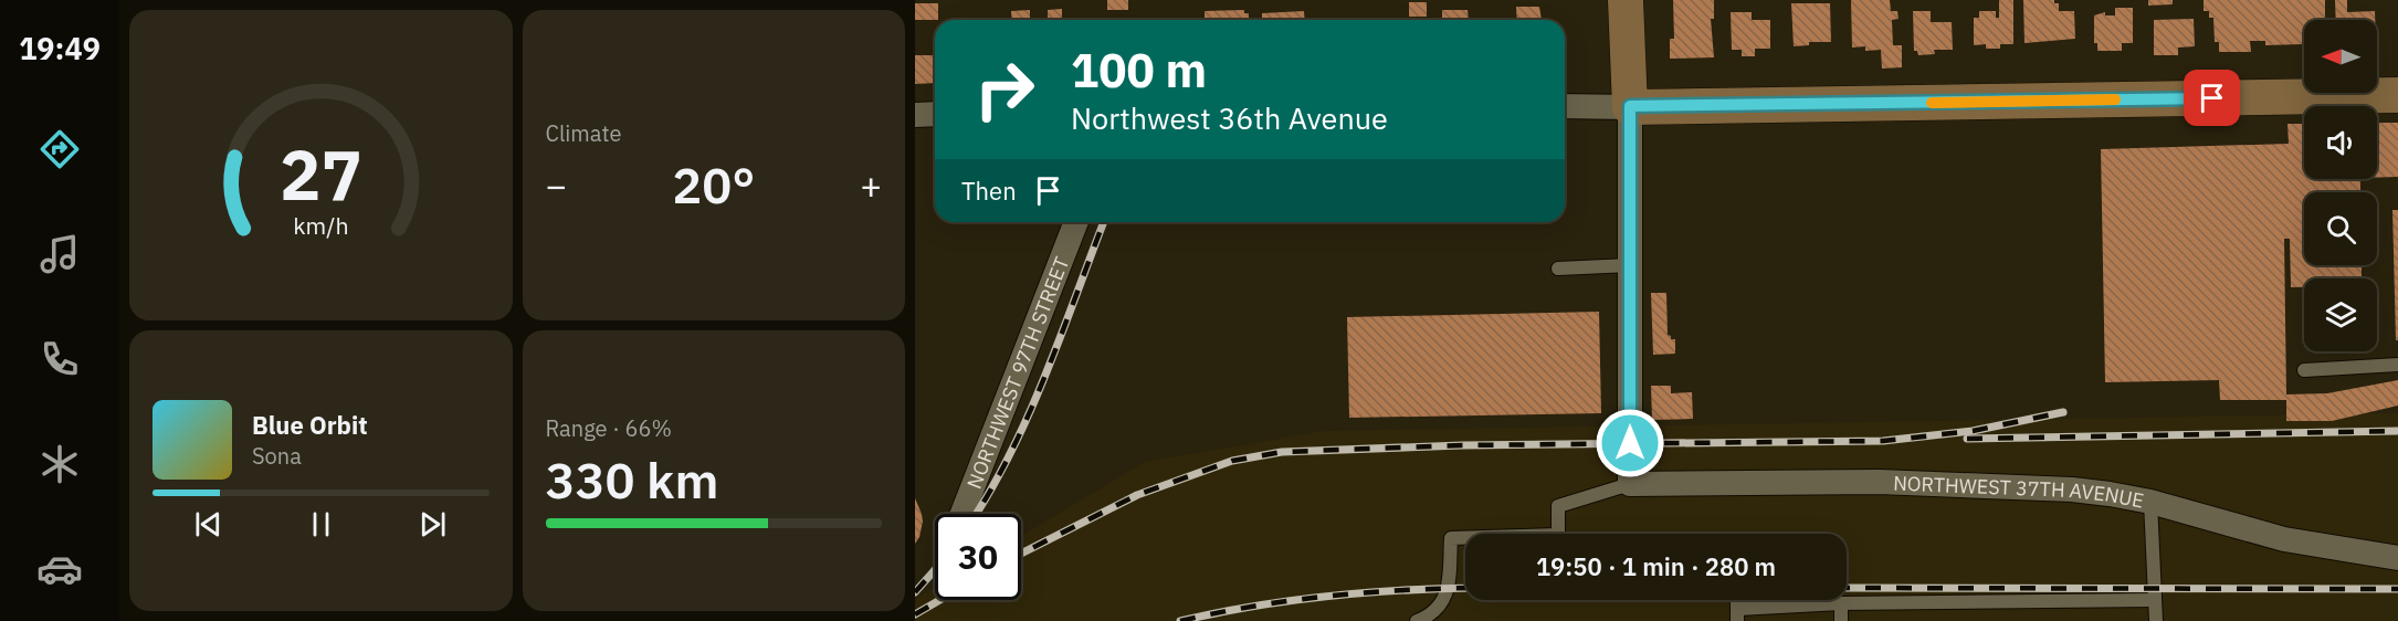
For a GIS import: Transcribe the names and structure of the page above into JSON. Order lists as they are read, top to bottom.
{
  "streets": {
    "street": ["NORTHWEST 97TH STREET", "NORTHWEST 37TH AVENUE"]
  },
  "north": "left",
  "page": {
    "tabs": "19:49",
    "tile": [
      "Climate",
      ["Range · 66%", "330 km"]
    ],
    "turn": ["100 m", "Northwest 36th Avenue"],
    "heat": ["−", "20°", "+"],
    "then": "Then",
    "song": ["Blue Orbit", "Sona"],
    "limit": "30",
    "trip": "19:50 · 1 min · 280 m",
    "gauge": ["27", "km/h"]
  }
}
